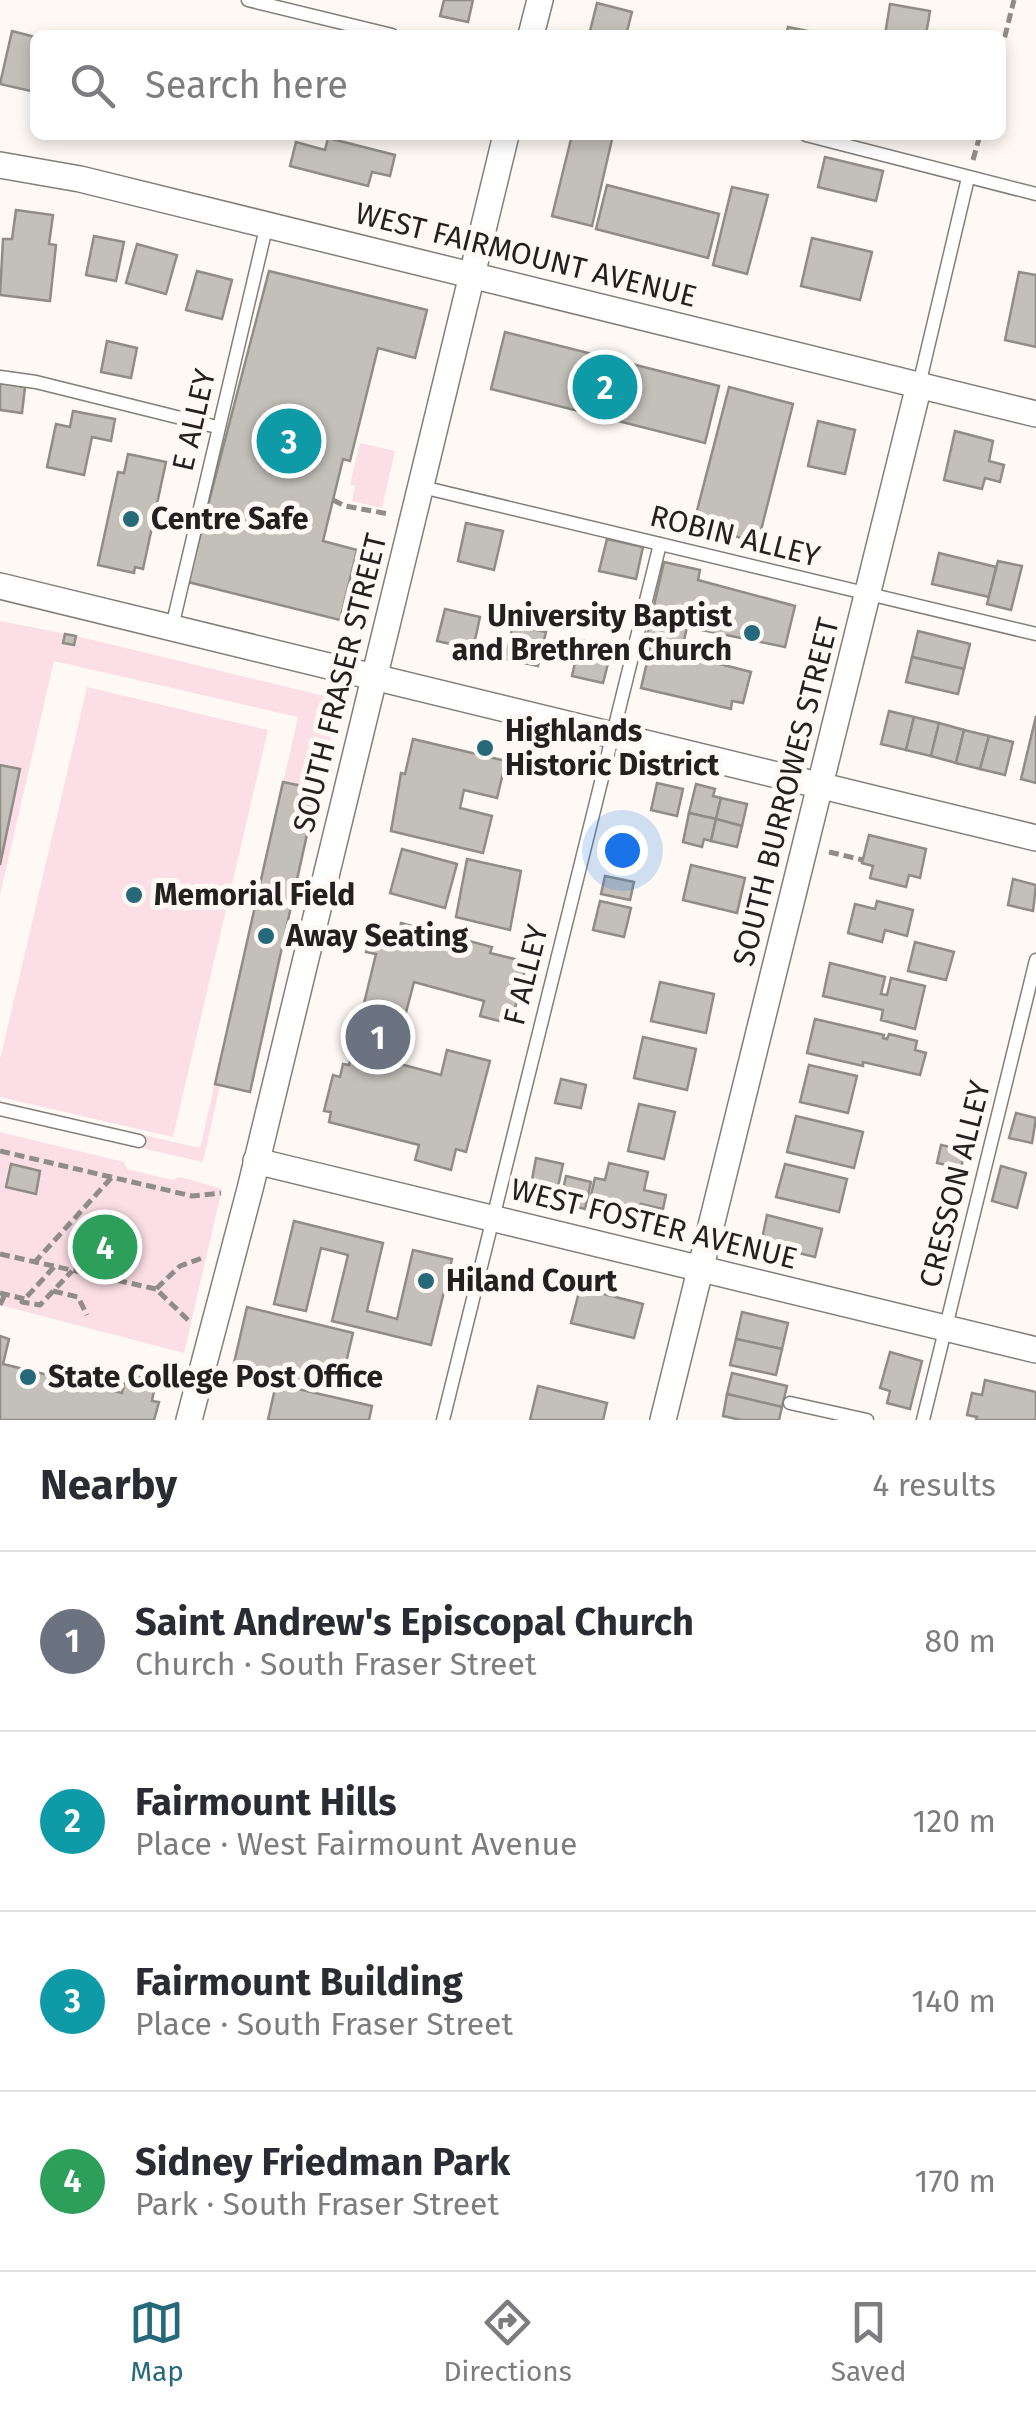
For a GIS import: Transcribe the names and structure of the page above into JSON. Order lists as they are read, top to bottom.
{
  "streets": {
    "street": [
      "WEST FAIRMOUNT AVENUE",
      "SOUTH FRASER STREET",
      "SOUTH BURROWES STREET",
      "WEST FOSTER AVENUE"
    ],
    "lane": [
      "E ALLEY",
      "ROBIN ALLEY",
      "F ALLEY",
      "CRESSON ALLEY"
    ]
  },
  "crossings": [
    ["WEST FAIRMOUNT AVENUE", "E ALLEY"],
    ["WEST FAIRMOUNT AVENUE", "SOUTH FRASER STREET"],
    ["WEST FAIRMOUNT AVENUE", "SOUTH BURROWES STREET"],
    ["ROBIN ALLEY", "SOUTH FRASER STREET"],
    ["ROBIN ALLEY", "SOUTH BURROWES STREET"],
    ["ROBIN ALLEY", "F ALLEY"],
    ["SOUTH FRASER STREET", "WEST FOSTER AVENUE"],
    ["SOUTH BURROWES STREET", "WEST FOSTER AVENUE"],
    ["F ALLEY", "WEST FOSTER AVENUE"],
    ["CRESSON ALLEY", "WEST FOSTER AVENUE"]
  ],
  "places": [
    "Centre Safe",
    "University Baptist and Brethren Church",
    "Highlands Historic District",
    "Memorial Field",
    "Away Seating",
    "Hiland Court",
    "State College Post Office"
  ],
  "page": {
    "search": "Search here",
    "pins": [
      "2",
      "3",
      "1",
      "4"
    ],
    "heading": ["Nearby", "4 results"],
    "list": [
      {
        "mark": "1",
        "name": "Saint Andrew's Episcopal Church",
        "note": "Church · South Fraser Street",
        "value": "80 m"
      },
      {
        "mark": "2",
        "name": "Fairmount Hills",
        "note": "Place · West Fairmount Avenue",
        "value": "120 m"
      },
      {
        "mark": "3",
        "name": "Fairmount Building",
        "note": "Place · South Fraser Street",
        "value": "140 m"
      },
      {
        "mark": "4",
        "name": "Sidney Friedman Park",
        "note": "Park · South Fraser Street",
        "value": "170 m"
      }
    ],
    "nav": ["Map", "Directions", "Saved"]
  }
}
